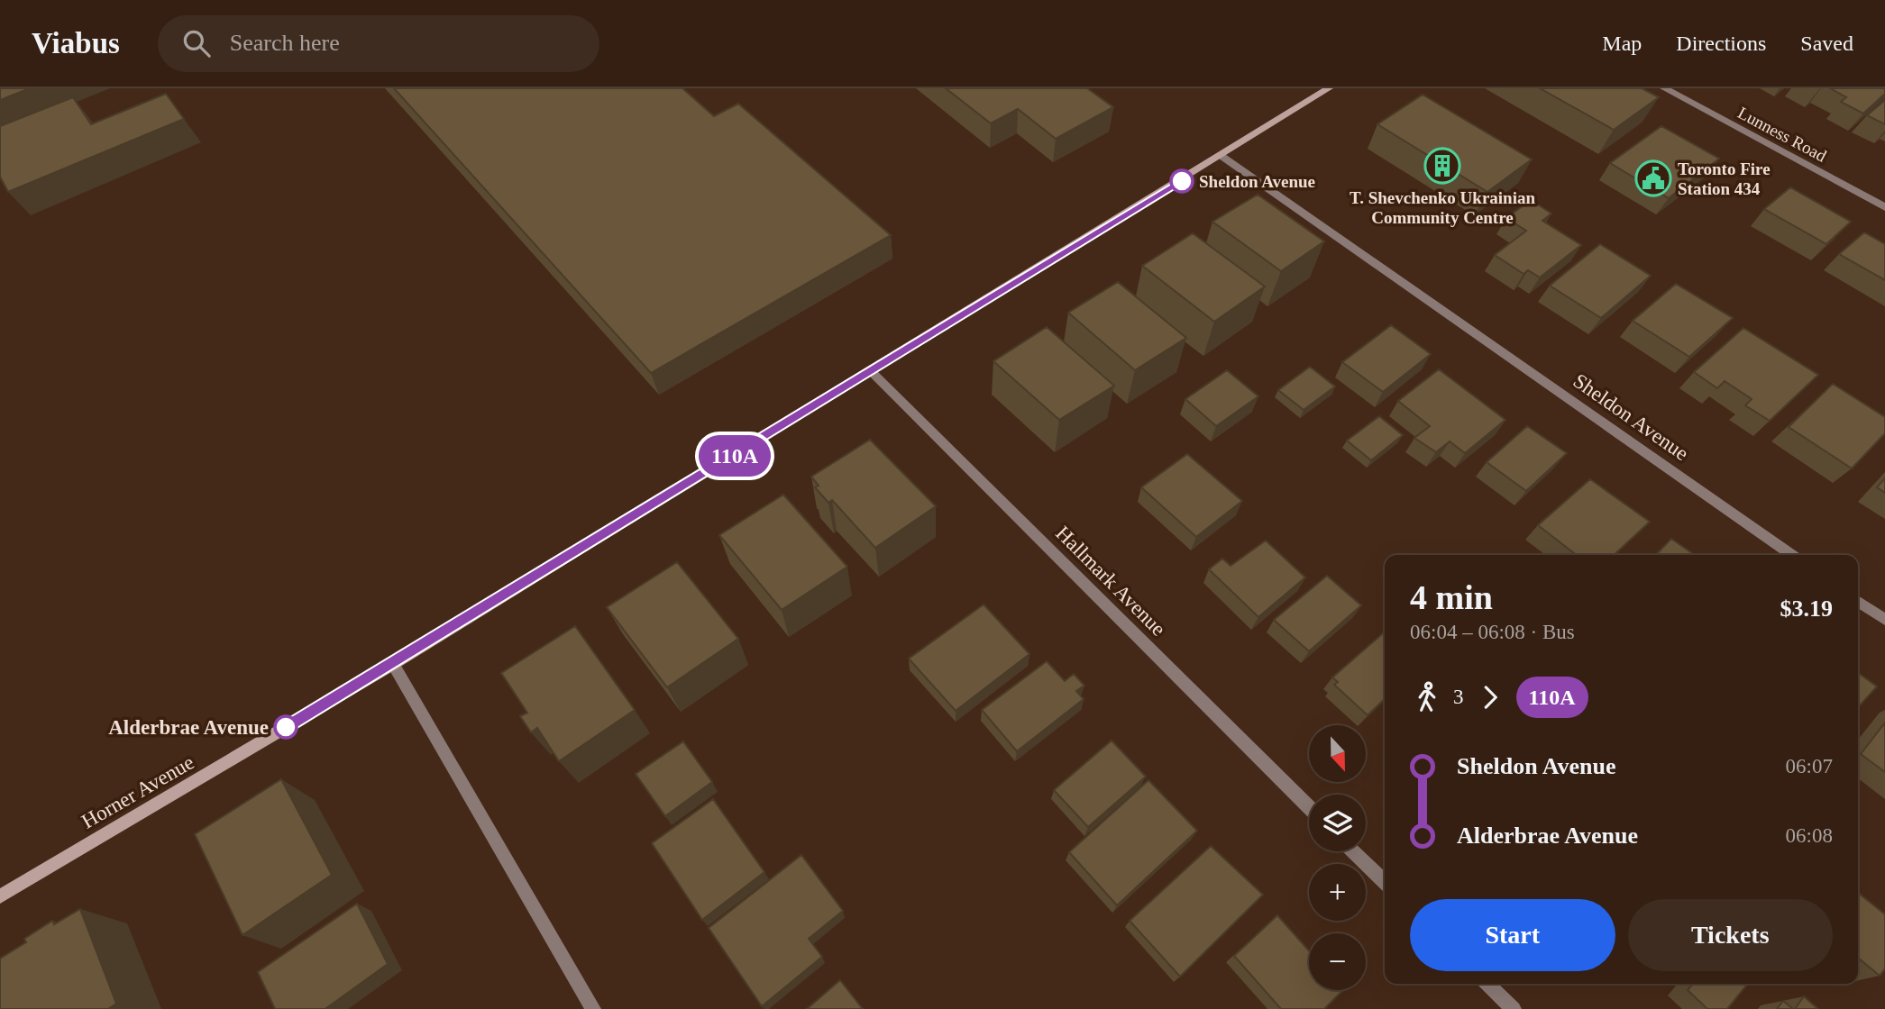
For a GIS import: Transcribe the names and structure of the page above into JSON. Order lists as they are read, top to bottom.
{
  "streets": {
    "main road": ["Horner Avenue"],
    "street": ["Lunness Road", "Sheldon Avenue", "Hallmark Avenue"]
  },
  "crossings": [
    ["Sheldon Avenue", "Horner Avenue"],
    ["Hallmark Avenue", "Horner Avenue"]
  ],
  "places": {
    "building": ["T. Shevchenko Ukrainian Community Centre"],
    "public building": ["Toronto Fire Station 434"],
    "other": ["Sheldon Avenue", "Alderbrae Avenue"]
  },
  "lines": ["bus line 110A"],
  "north": "bottom",
  "page": {
    "header": "Viabus",
    "search": "Search here",
    "nav": ["Map", "Directions", "Saved"],
    "on_map": "110A",
    "heading": ["4 min", "06:04 – 06:08 · Bus", "$3.19"],
    "legs": ["3", "110A"],
    "map_buttons": ["+", "−"],
    "list": [
      {
        "name": "Sheldon Avenue",
        "value": "06:07"
      },
      {
        "name": "Alderbrae Avenue",
        "value": "06:08"
      }
    ],
    "buttons": ["Start", "Tickets"]
  }
}
